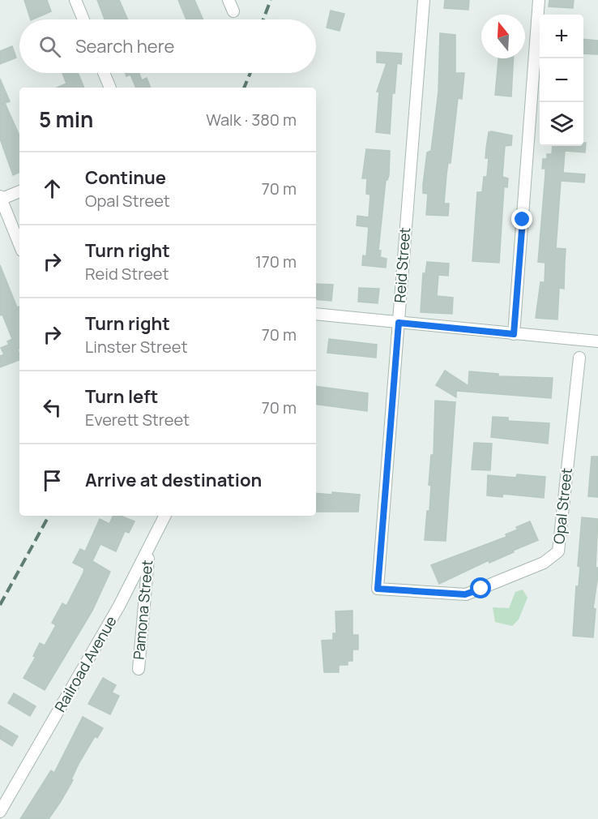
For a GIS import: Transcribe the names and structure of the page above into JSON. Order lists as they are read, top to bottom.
{
  "streets": {
    "street": [
      "Reid Street",
      "Opal Street",
      "Pamona Street",
      "Railroad Avenue"
    ]
  },
  "crossings": [
    ["Reid Street", "Opal Street"],
    ["Pamona Street", "Railroad Avenue"]
  ],
  "north": "top",
  "page": {
    "map_buttons": ["+", "−"],
    "search": "Search here",
    "heading": ["5 min", "Walk · 380 m"],
    "list": [
      ["Continue", "Opal Street", "70 m"],
      ["Turn right", "Reid Street", "170 m"],
      ["Turn right", "Linster Street", "70 m"],
      ["Turn left", "Everett Street", "70 m"],
      "Arrive at destination"
    ]
  }
}
